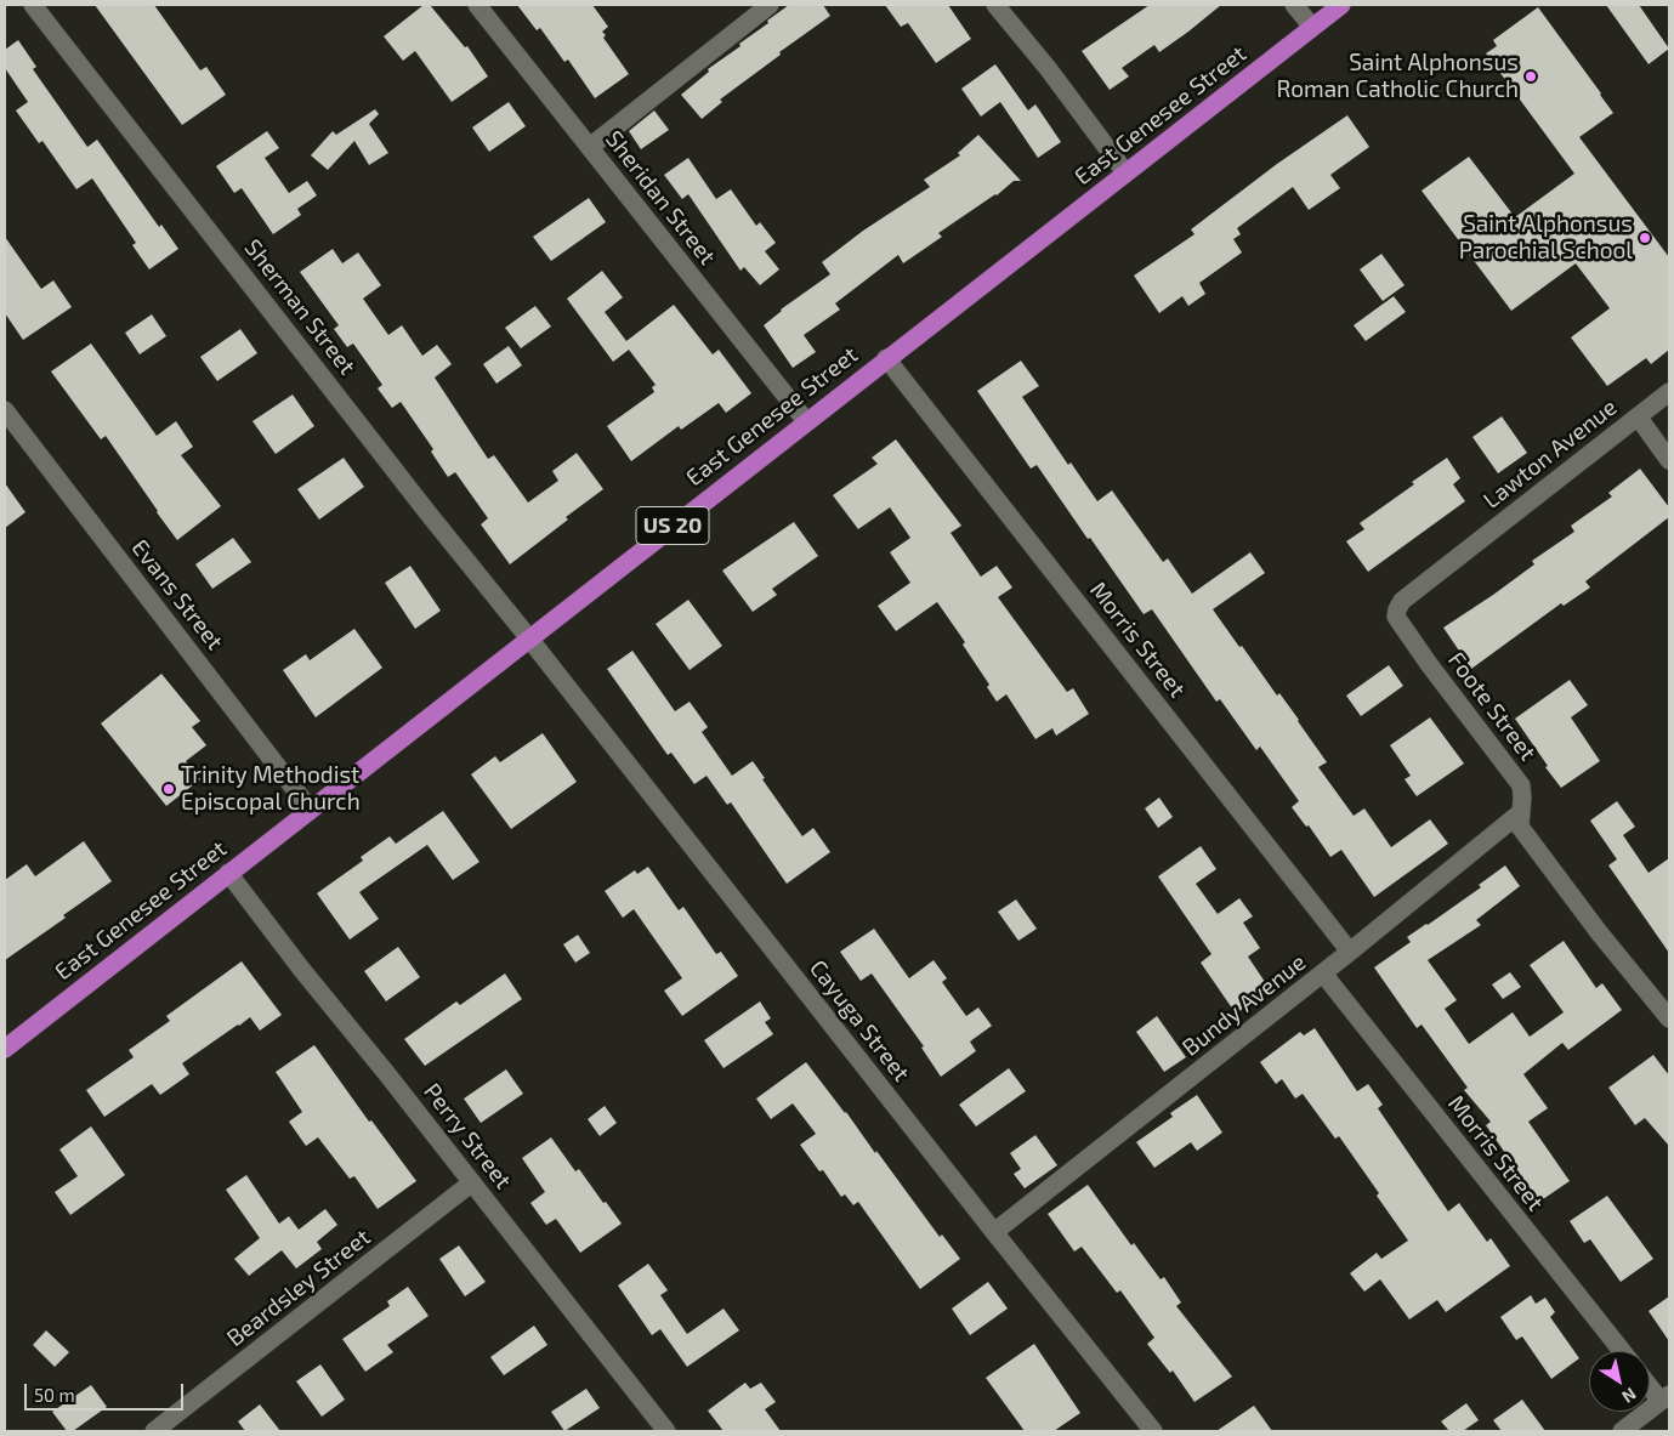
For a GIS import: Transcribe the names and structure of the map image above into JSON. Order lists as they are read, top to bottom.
{
  "streets": {
    "highway": ["East Genesee Street", "US 20"],
    "street": [
      "Sheridan Street",
      "Sherman Street",
      "Lawton Avenue",
      "Evans Street",
      "Morris Street",
      "Foote Street",
      "Bundy Avenue",
      "Cayuga Street",
      "Perry Street",
      "Beardsley Street"
    ]
  },
  "crossings": [
    ["East Genesee Street", "Sheridan Street"],
    ["East Genesee Street", "Sherman Street"],
    ["East Genesee Street", "Evans Street"],
    ["East Genesee Street", "Morris Street"],
    ["East Genesee Street", "Cayuga Street"],
    ["East Genesee Street", "Perry Street"],
    ["Sherman Street", "Cayuga Street"],
    ["Lawton Avenue", "Foote Street"],
    ["Morris Street", "Bundy Avenue"],
    ["Foote Street", "Bundy Avenue"],
    ["Bundy Avenue", "Cayuga Street"],
    ["Perry Street", "Beardsley Street"]
  ],
  "places": ["Saint Alphonsus Roman Catholic Church", "Saint Alphonsus Parochial School", "Trinity Methodist Episcopal Church"],
  "scale_bar": "50 m",
  "north": "bottom right"
}
